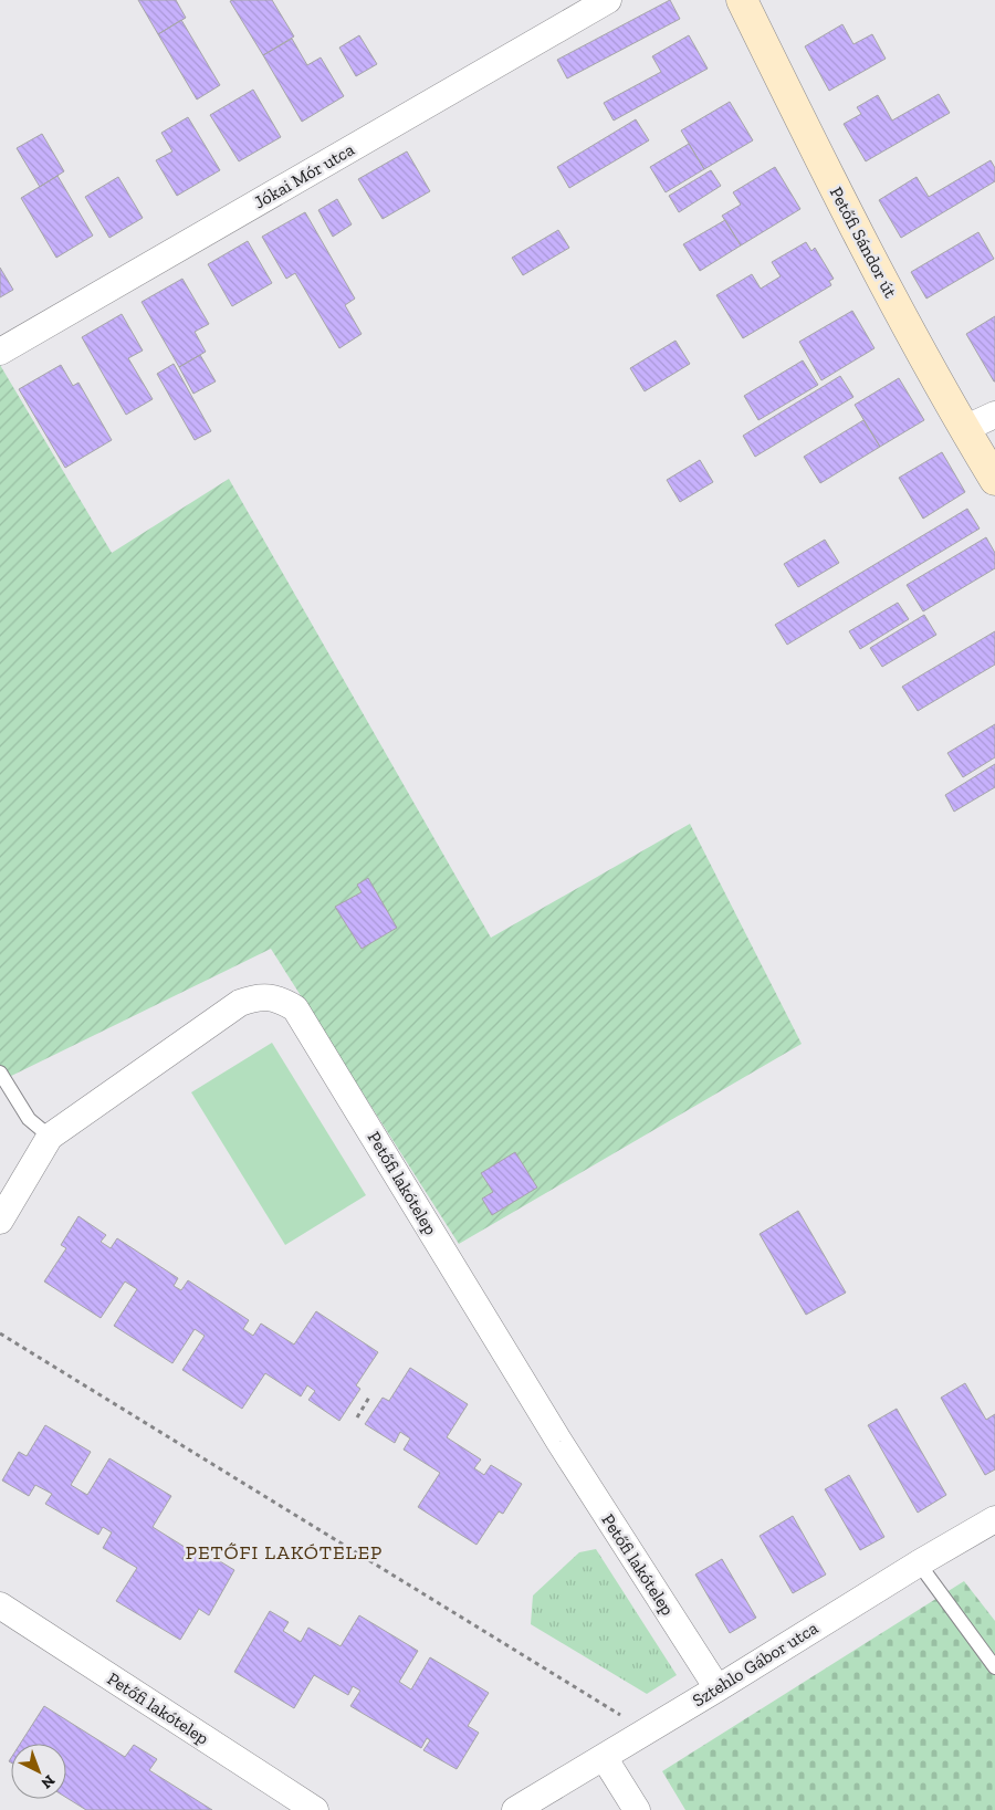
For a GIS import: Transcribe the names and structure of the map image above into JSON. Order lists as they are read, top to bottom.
{
  "streets": {
    "main road": ["Petőfi Sándor út"],
    "street": ["Jókai Mór utca", "Petőfi lakótelep", "Sztehlo Gábor utca"]
  },
  "crossings": [
    ["Petőfi lakótelep", "Sztehlo Gábor utca"]
  ],
  "districts": ["PETŐFI LAKÓTELEP"],
  "north": "bottom right"
}
